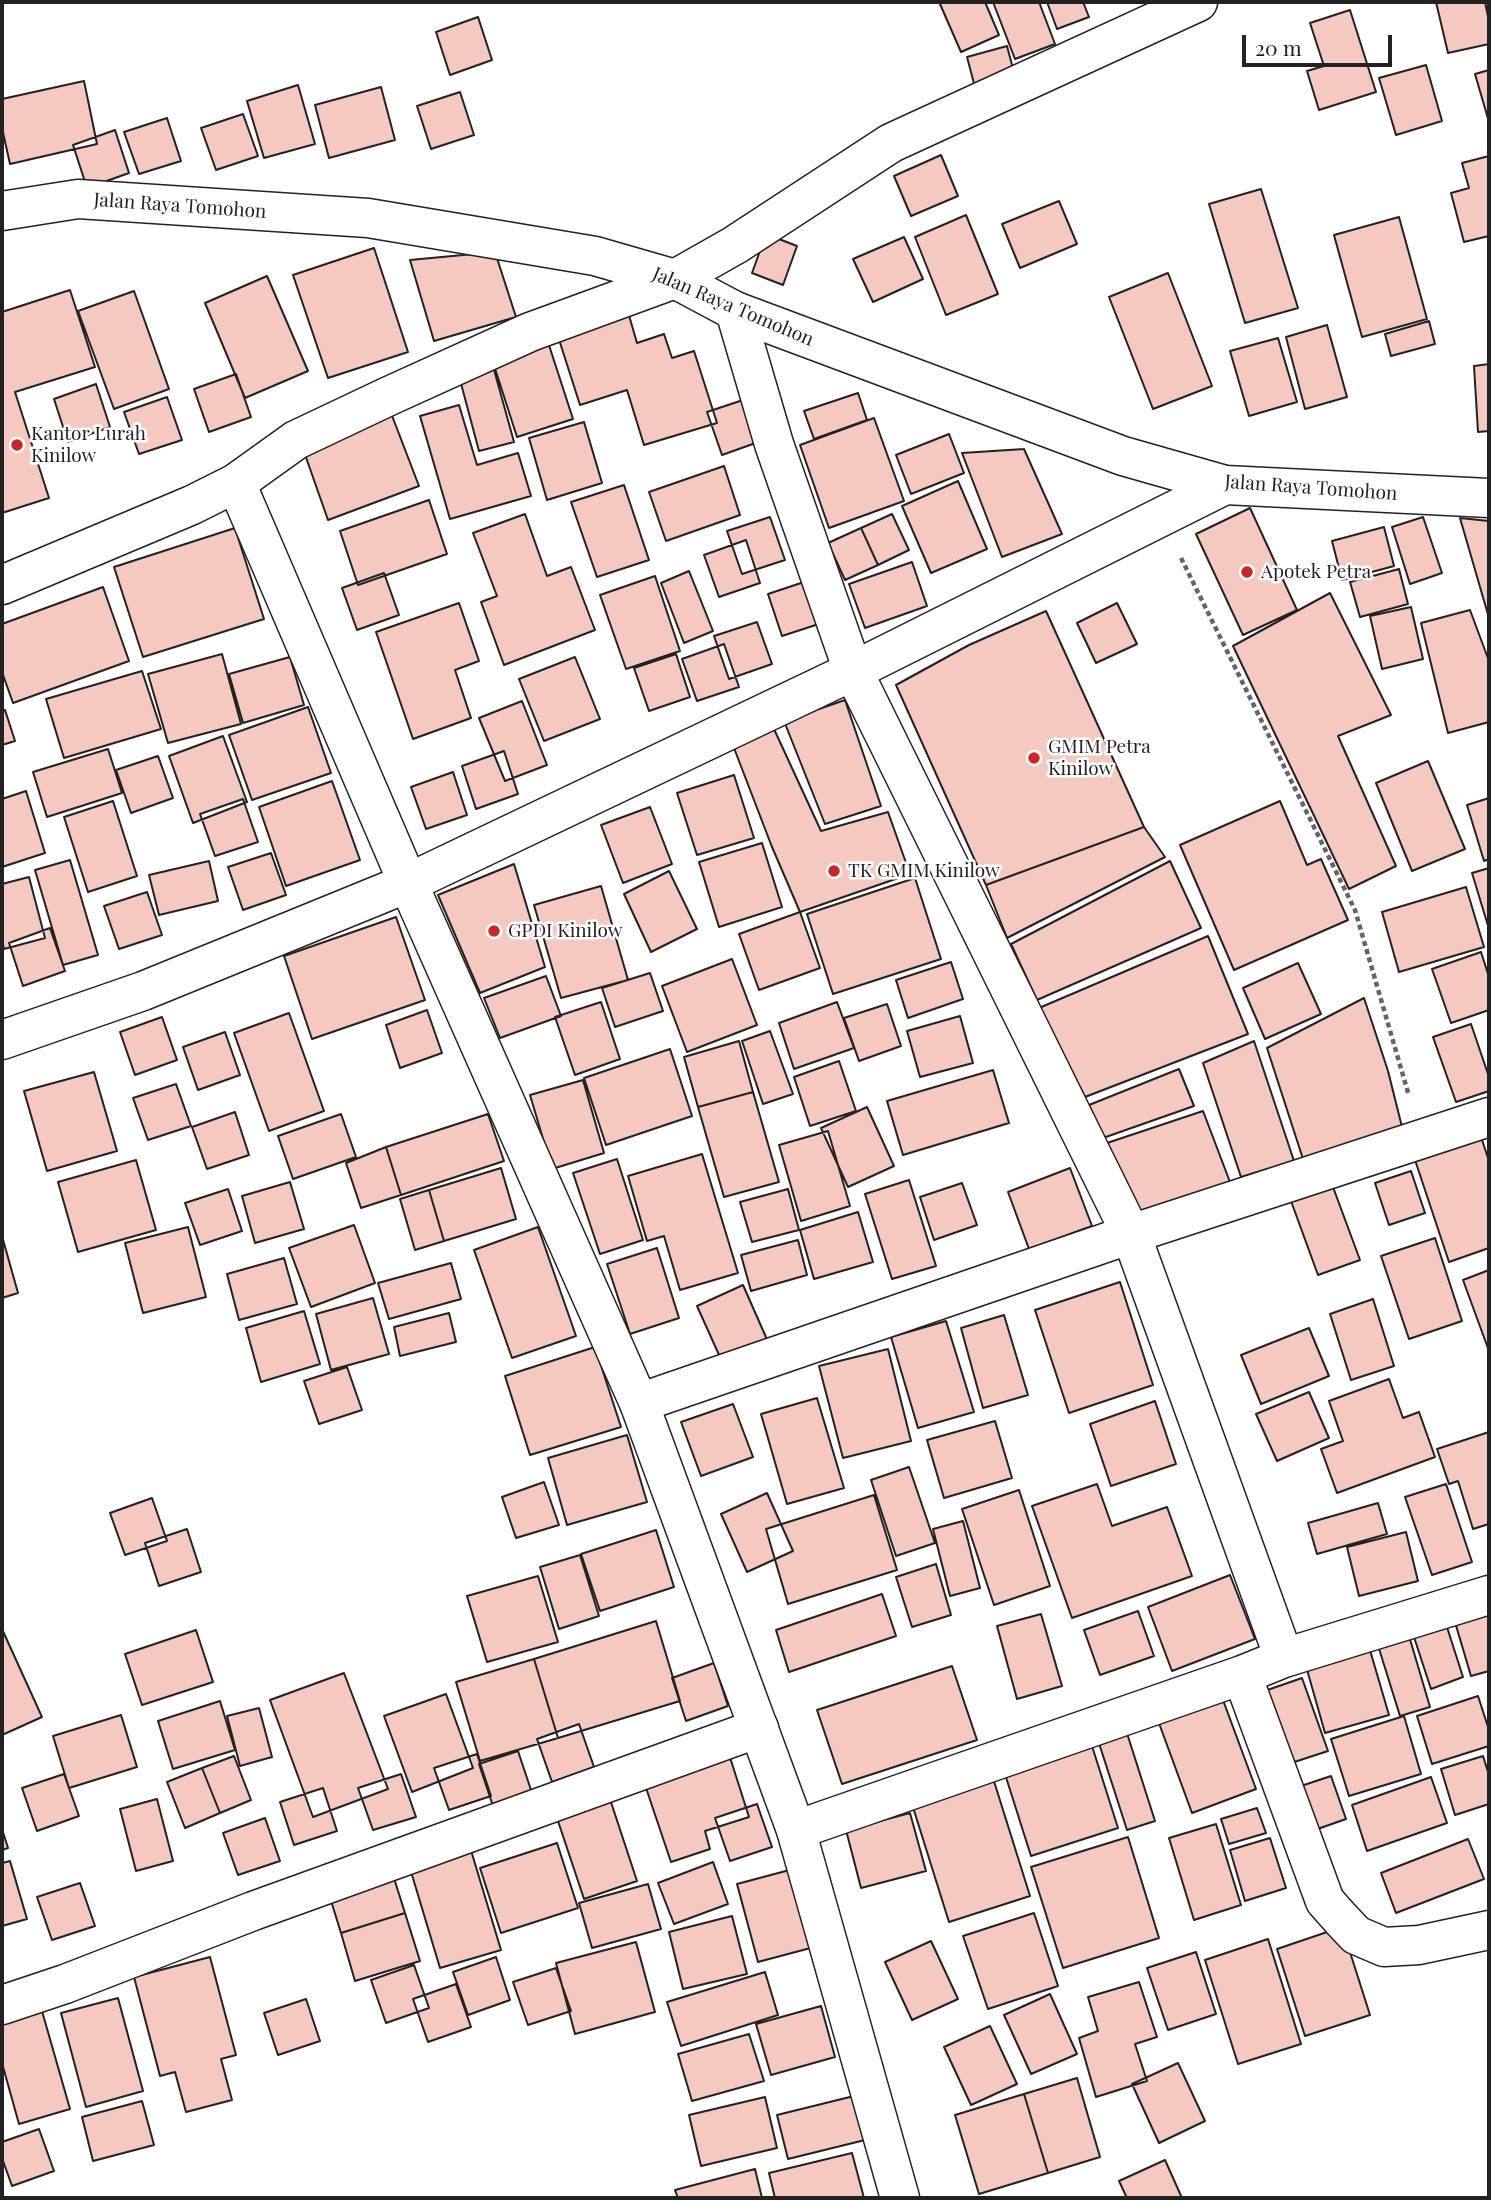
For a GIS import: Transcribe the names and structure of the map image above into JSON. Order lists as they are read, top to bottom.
{
  "streets": {
    "main road": ["Jalan Raya Tomohon"]
  },
  "places": [
    "Kantor Lurah Kinilow",
    "Apotek Petra",
    "GMIM Petra Kinilow",
    "TK GMIM Kinilow",
    "GPDI Kinilow"
  ],
  "scale_bar": "20 m"
}
